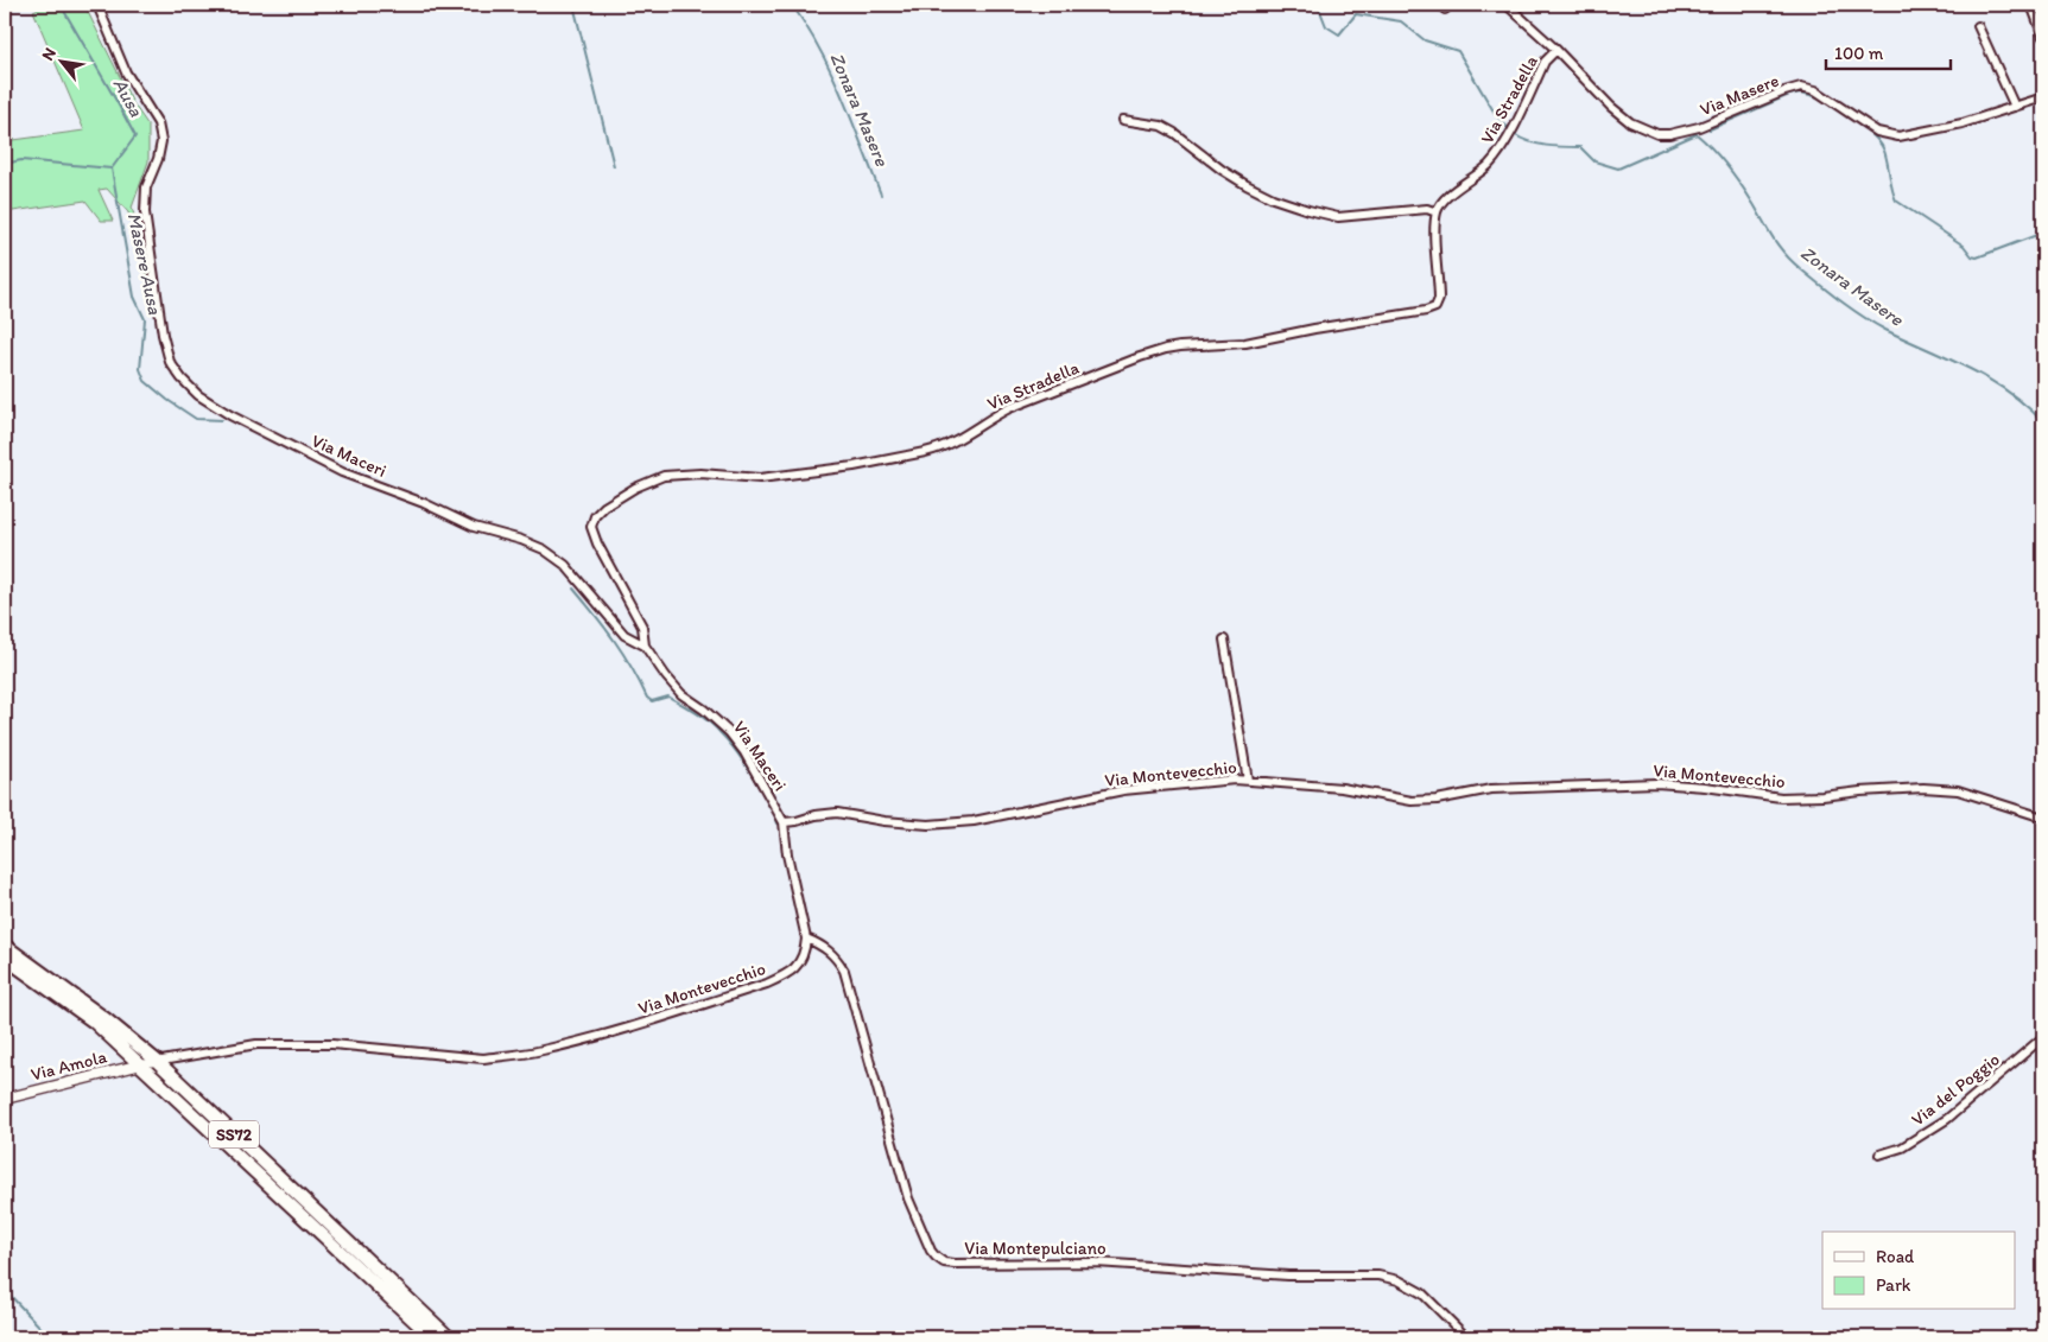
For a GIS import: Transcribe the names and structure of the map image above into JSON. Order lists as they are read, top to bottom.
{
  "streets": {
    "main road": ["SS72"],
    "street": [
      "Via Masere",
      "Via Stradella",
      "Via Maceri",
      "Via Montevecchio",
      "Via Amola",
      "Via del Poggio",
      "Via Montepulciano"
    ]
  },
  "crossings": [
    ["Via Masere", "Via Stradella"],
    ["Via Stradella", "Via Maceri"],
    ["Via Maceri", "Via Montevecchio"],
    ["Via Montevecchio", "Via Amola"],
    ["Via Montevecchio", "SS72"],
    ["Via Montevecchio", "Via Montepulciano"],
    ["Via Amola", "SS72"]
  ],
  "water": ["Ausa", "Zonara Masere", "Masere Ausa"],
  "legend": ["Road", "Park"],
  "scale_bar": "100 m",
  "north": "top left"
}
